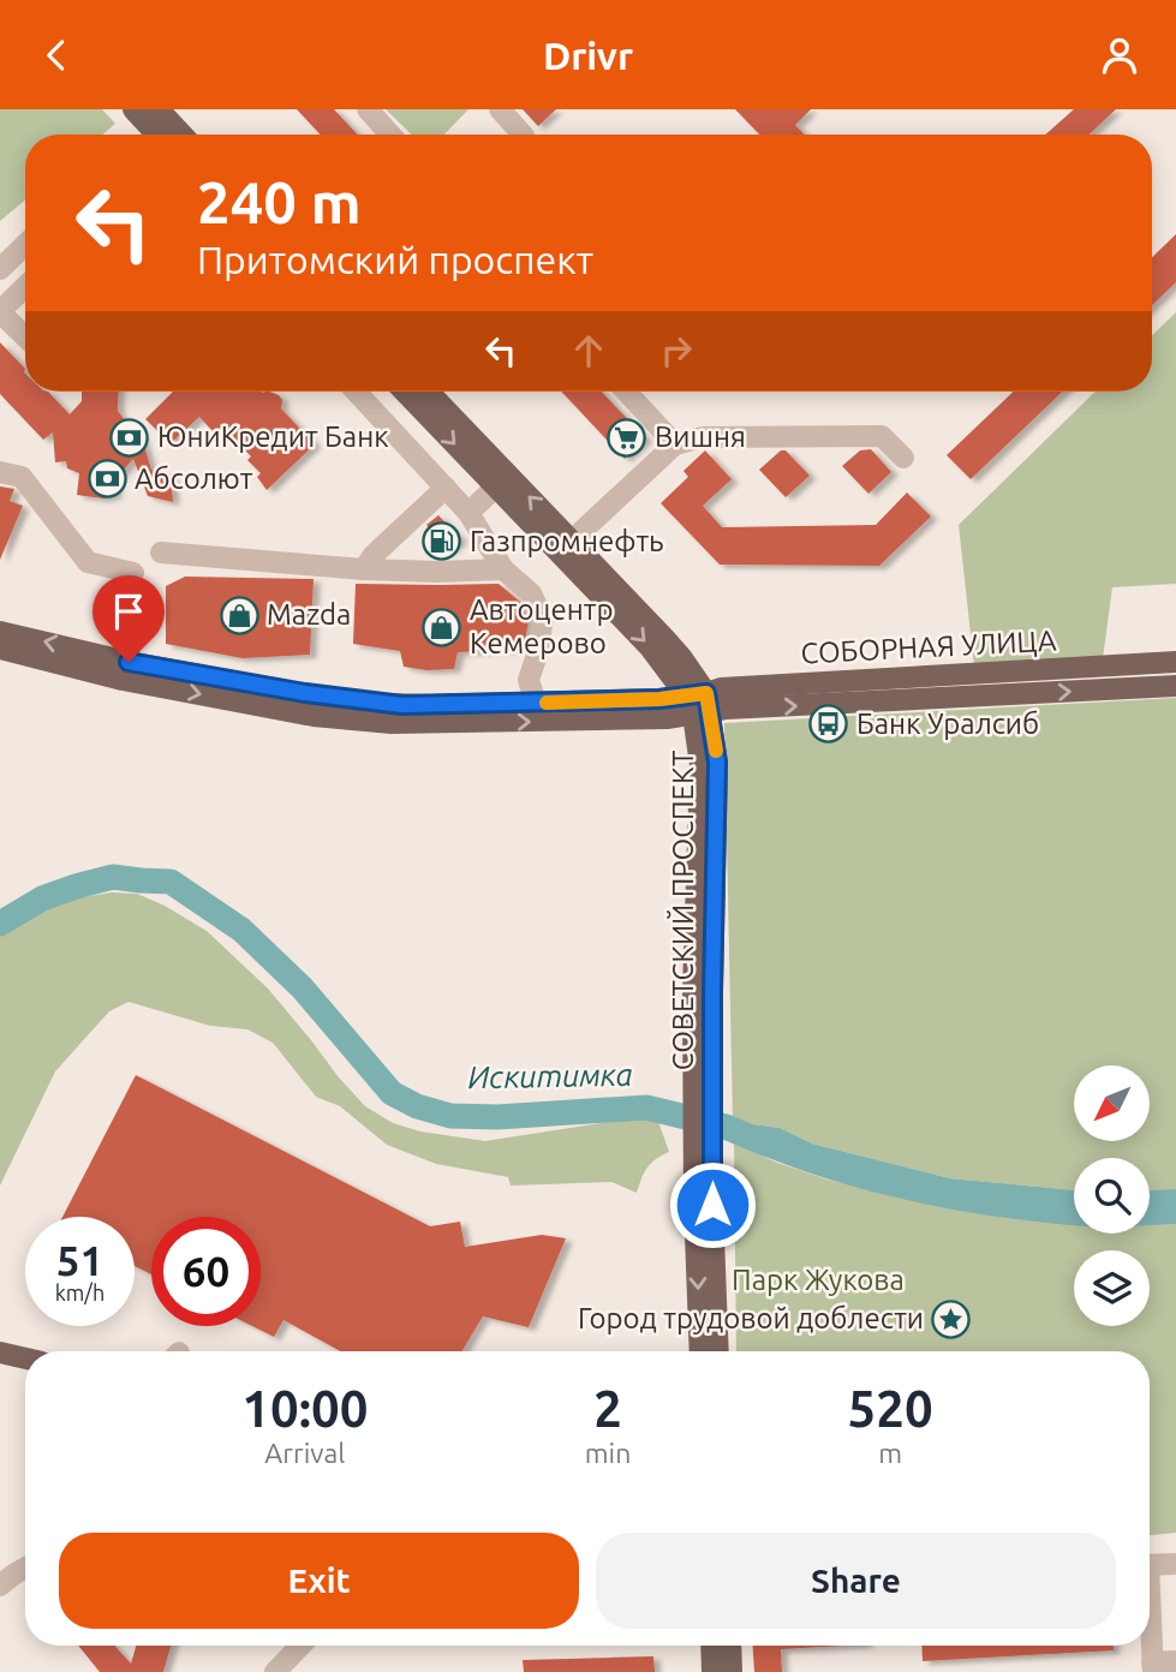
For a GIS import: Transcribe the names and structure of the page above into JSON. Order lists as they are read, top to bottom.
{
  "streets": {
    "main road": ["СОБОРНАЯ УЛИЦА", "СОВЕТСКИЙ ПРОСПЕКТ"]
  },
  "crossings": [
    ["СОБОРНАЯ УЛИЦА", "СОВЕТСКИЙ ПРОСПЕКТ"]
  ],
  "water": ["Искитимка"],
  "parks": ["Парк Жукова"],
  "places": {
    "bank": ["ЮниКредит Банк", "Абсолют"],
    "supermarket": ["Вишня"],
    "fuel station": ["Газпромнефть"],
    "shop": ["Mazda", "Автоцентр Кемерово"],
    "bus stop": ["Банк Уралсиб"],
    "place": ["Город трудовой доблести"]
  },
  "north": "bottom left",
  "page": {
    "header": "Drivr",
    "turn": ["240 m", "Притомский проспект"],
    "speed": "51 km/h",
    "limit": "60",
    "eta": [
      "10:00",
      "Arrival",
      "2",
      "min",
      "520",
      "m"
    ],
    "buttons": ["Exit", "Share"]
  }
}
